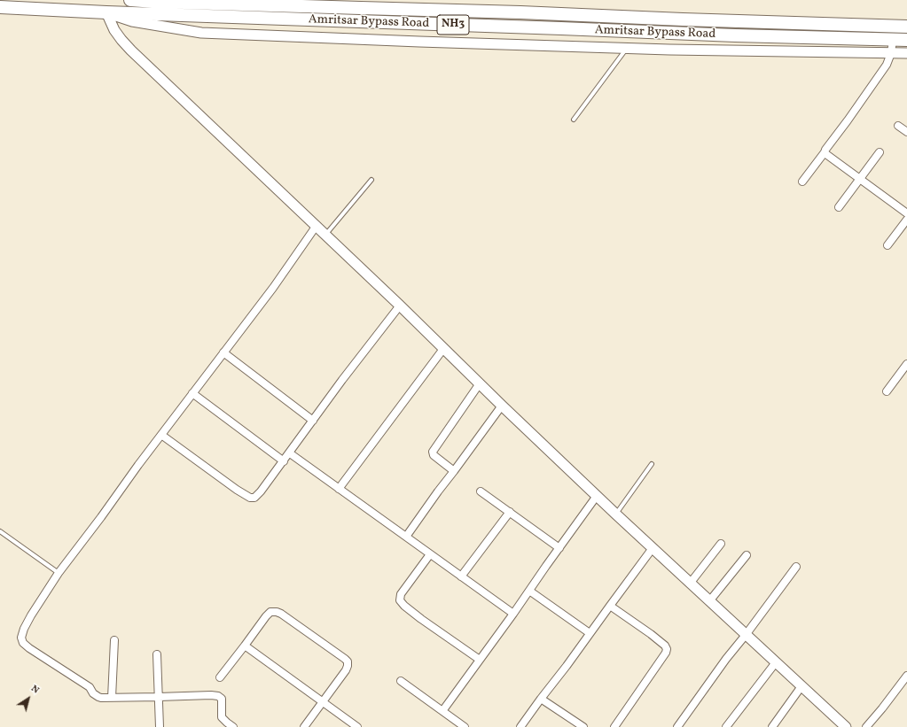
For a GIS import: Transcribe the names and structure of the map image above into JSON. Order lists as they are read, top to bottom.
{
  "streets": {
    "highway": ["Amritsar Bypass Road", "NH3"]
  },
  "north": "top right"
}
